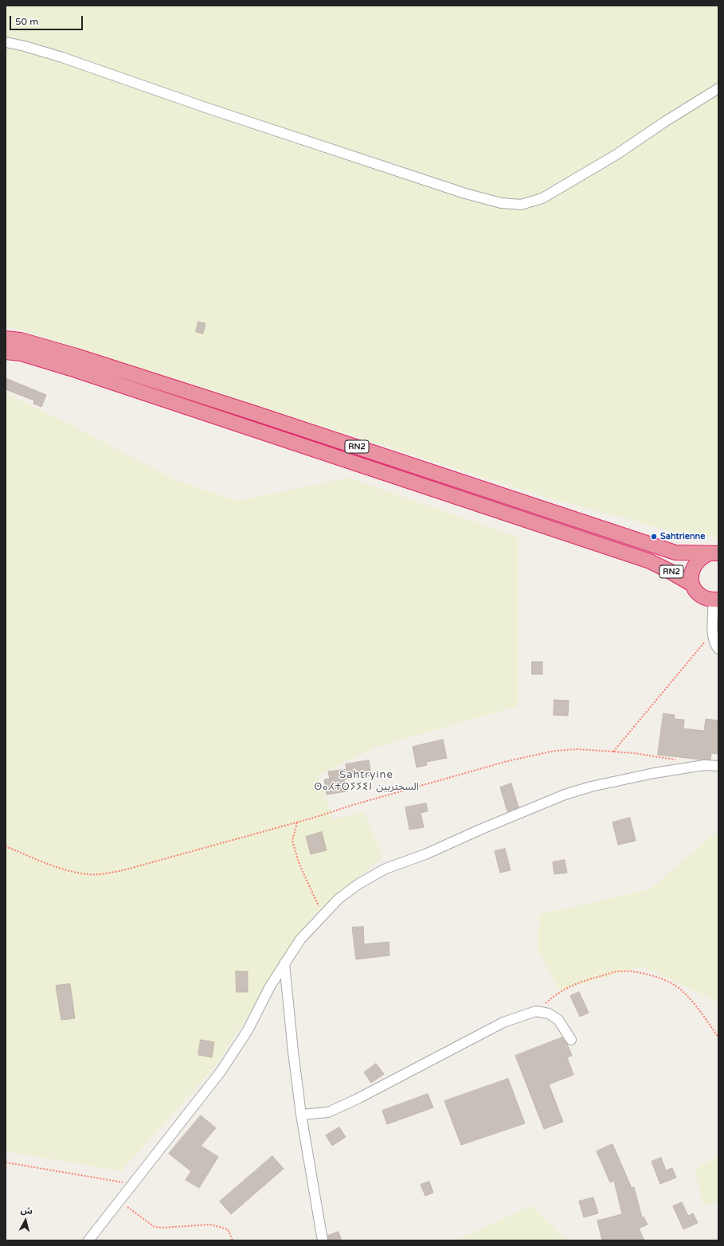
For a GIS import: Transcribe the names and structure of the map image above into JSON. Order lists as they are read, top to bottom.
{
  "streets": {
    "highway": ["RN2"]
  },
  "districts": ["Sahtryine ⵙⴰⵃⵜⵔⵢⵢⵉⵏ السحتريين"],
  "places": ["Sahtrienne"],
  "scale_bar": "50 m",
  "north": "top"
}
